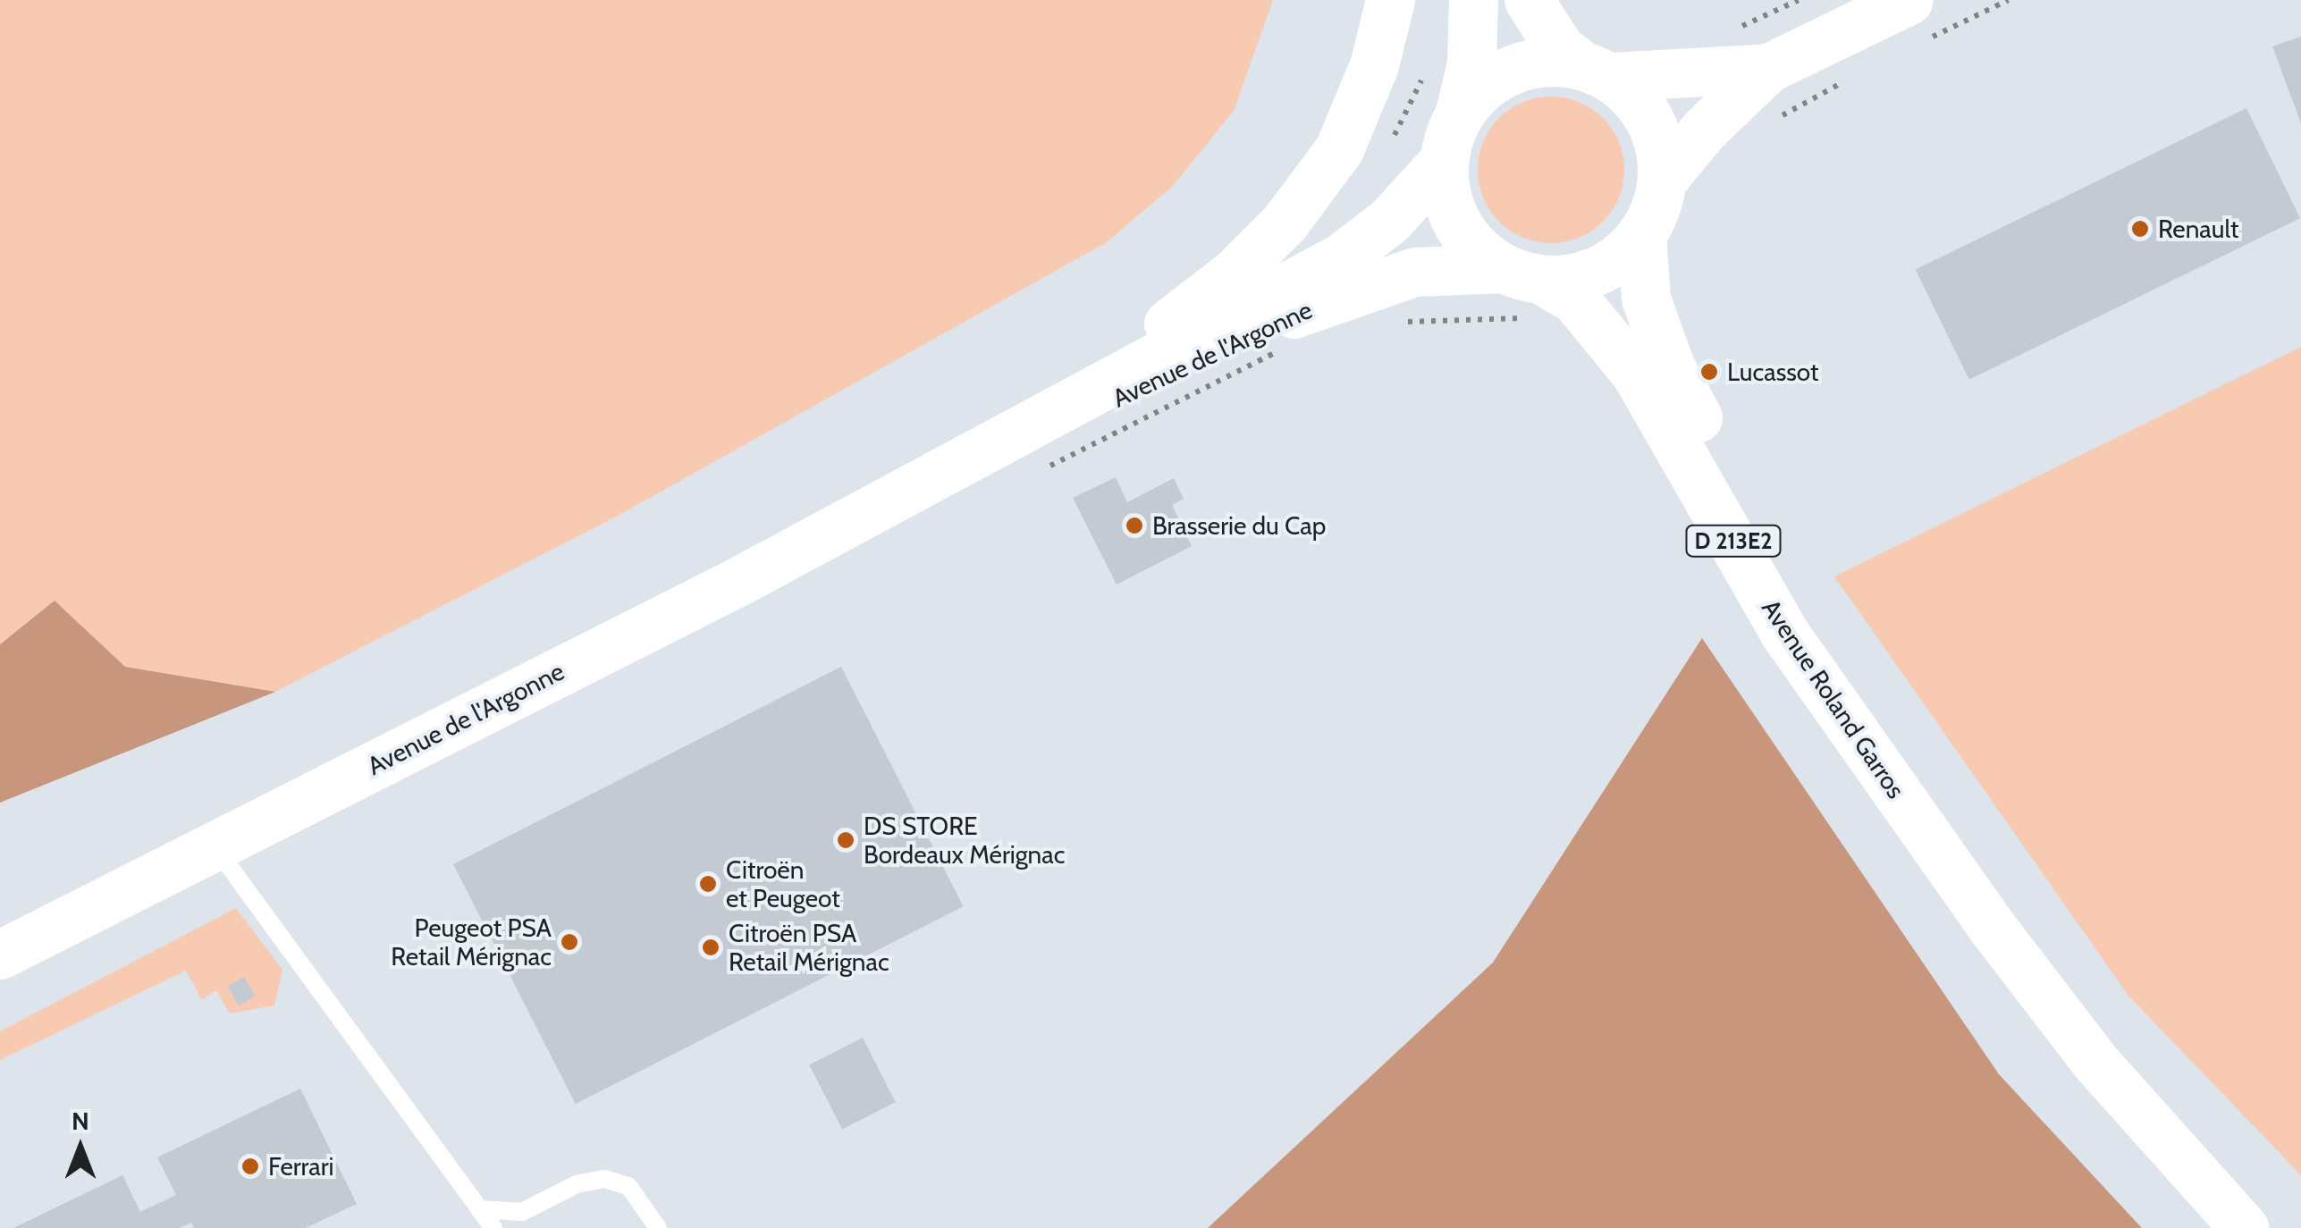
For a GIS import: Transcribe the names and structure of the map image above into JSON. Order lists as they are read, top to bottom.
{
  "streets": {
    "main road": ["Avenue de l'Argonne", "D 213E2", "Avenue Roland Garros"]
  },
  "crossings": [
    ["Avenue de l'Argonne", "Avenue Roland Garros"]
  ],
  "places": [
    "Renault",
    "Lucassot",
    "Brasserie du Cap",
    "DS STORE Bordeaux Mérignac",
    "Citroën et Peugeot",
    "Peugeot PSA Retail Mérignac",
    "Citroën PSA Retail Mérignac",
    "Ferrari"
  ],
  "north": "top"
}
